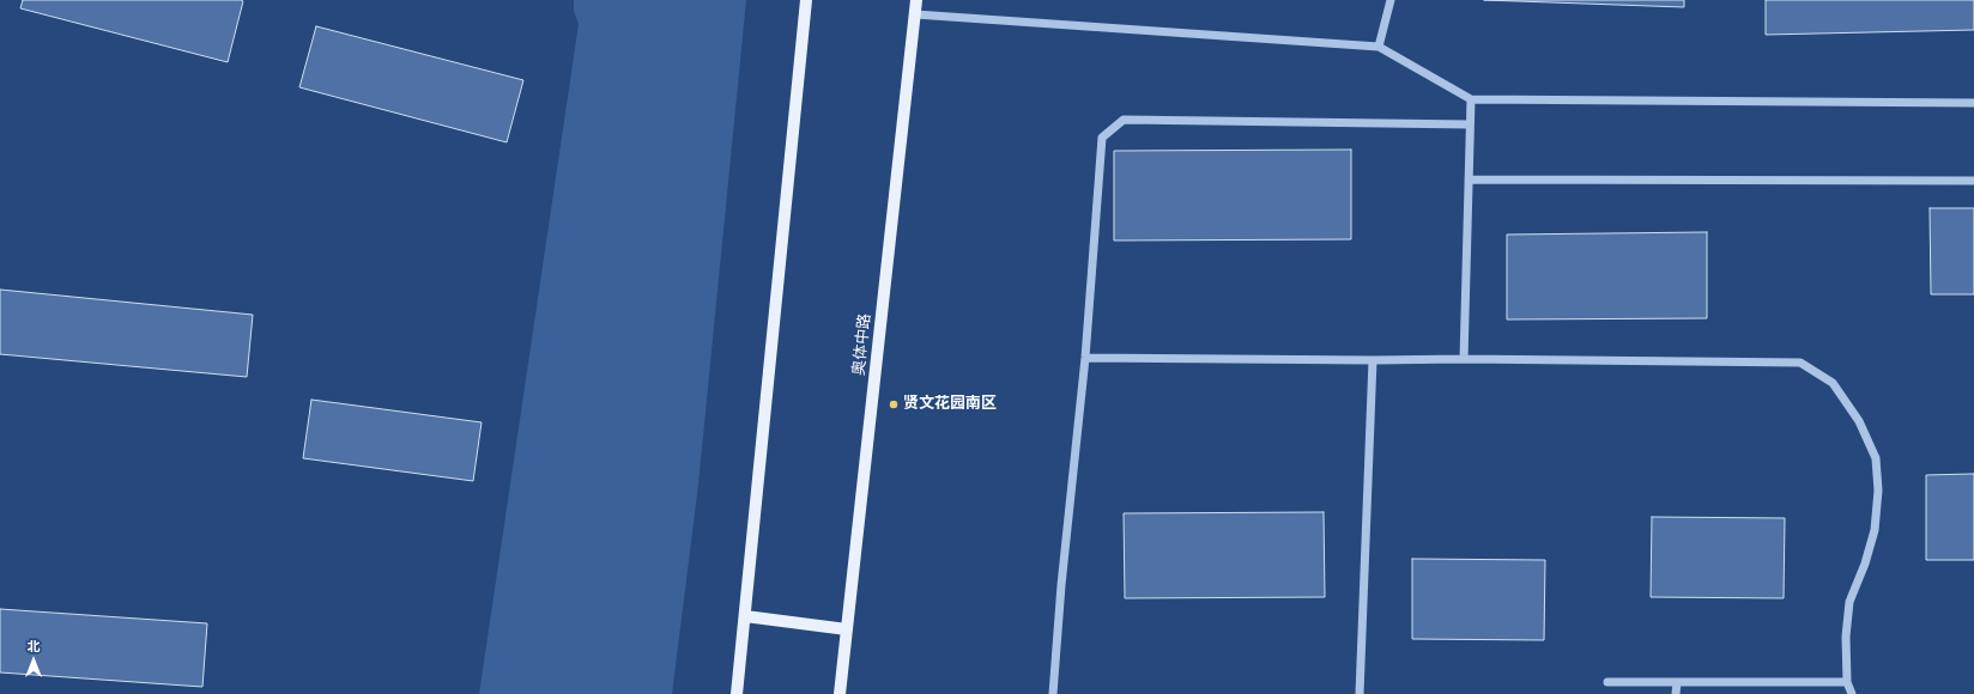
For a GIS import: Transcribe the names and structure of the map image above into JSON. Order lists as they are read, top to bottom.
{
  "streets": {
    "main road": ["奥体中路"]
  },
  "places": ["贤文花园南区"],
  "north": "top"
}
